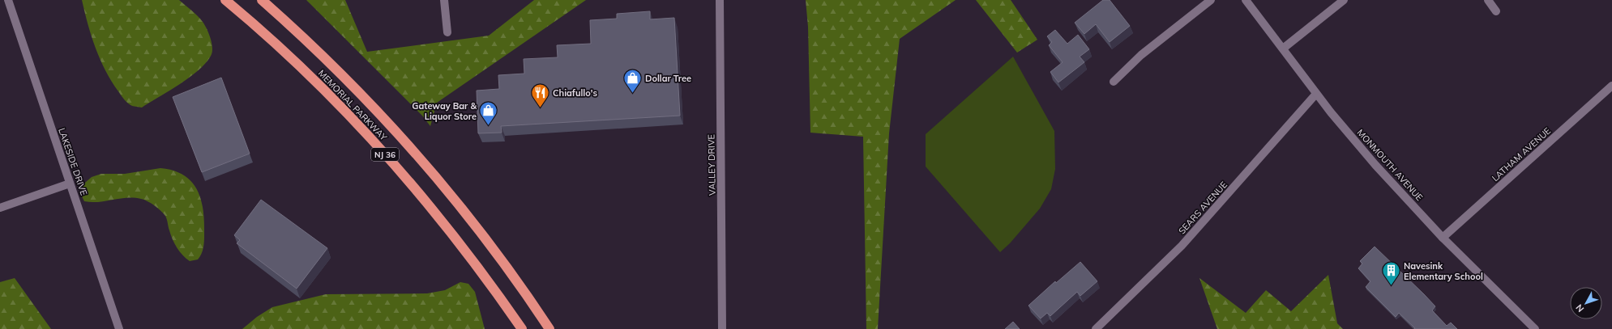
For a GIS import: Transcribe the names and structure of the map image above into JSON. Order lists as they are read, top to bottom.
{
  "streets": {
    "highway": ["MEMORIAL PARKWAY", "NJ 36"],
    "street": [
      "LATHAM AVENUE",
      "LAKESIDE DRIVE",
      "VALLEY DRIVE",
      "MONMOUTH AVENUE",
      "SEARS AVENUE"
    ]
  },
  "crossings": [
    ["LATHAM AVENUE", "MONMOUTH AVENUE"],
    ["MONMOUTH AVENUE", "SEARS AVENUE"]
  ],
  "places": {
    "shop": ["Dollar Tree", "Gateway Bar & Liquor Store"],
    "restaurant": ["Chiafullo's"],
    "building": ["Navesink Elementary School"]
  },
  "north": "bottom left"
}
